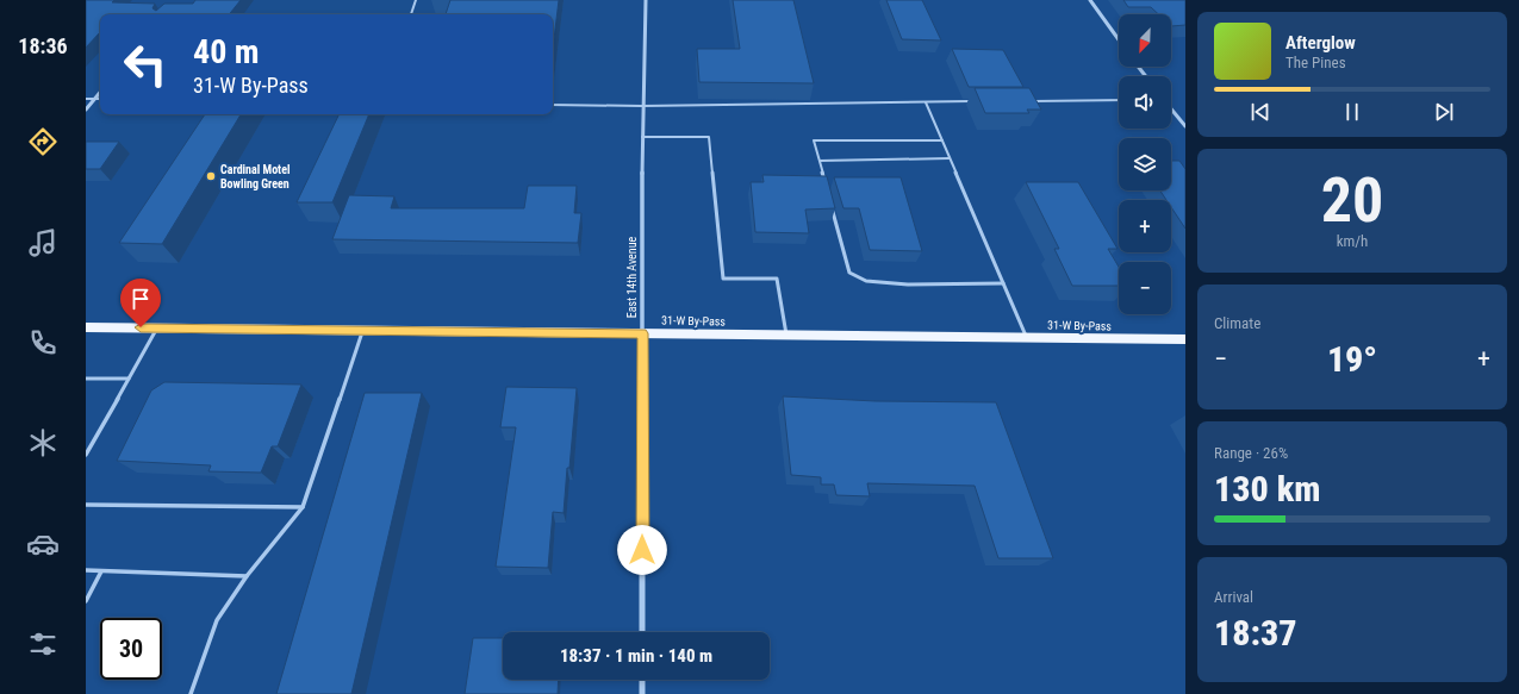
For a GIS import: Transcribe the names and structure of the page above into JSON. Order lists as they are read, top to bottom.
{
  "streets": {
    "main road": ["31-W By-Pass"],
    "street": ["East 14th Avenue"]
  },
  "crossings": [
    ["East 14th Avenue", "31-W By-Pass"]
  ],
  "places": ["Cardinal Motel Bowling Green"],
  "north": "bottom left",
  "page": {
    "tabs": "18:36",
    "map_buttons": ["+", "−"],
    "turn": ["40 m", "31-W By-Pass"],
    "song": ["Afterglow", "The Pines"],
    "tile": [
      ["20", "km/h"],
      "Climate",
      ["Range · 26%", "130 km"],
      ["Arrival", "18:37"]
    ],
    "heat": ["−", "19°", "+"],
    "limit": "30",
    "trip": "18:37 · 1 min · 140 m"
  }
}
